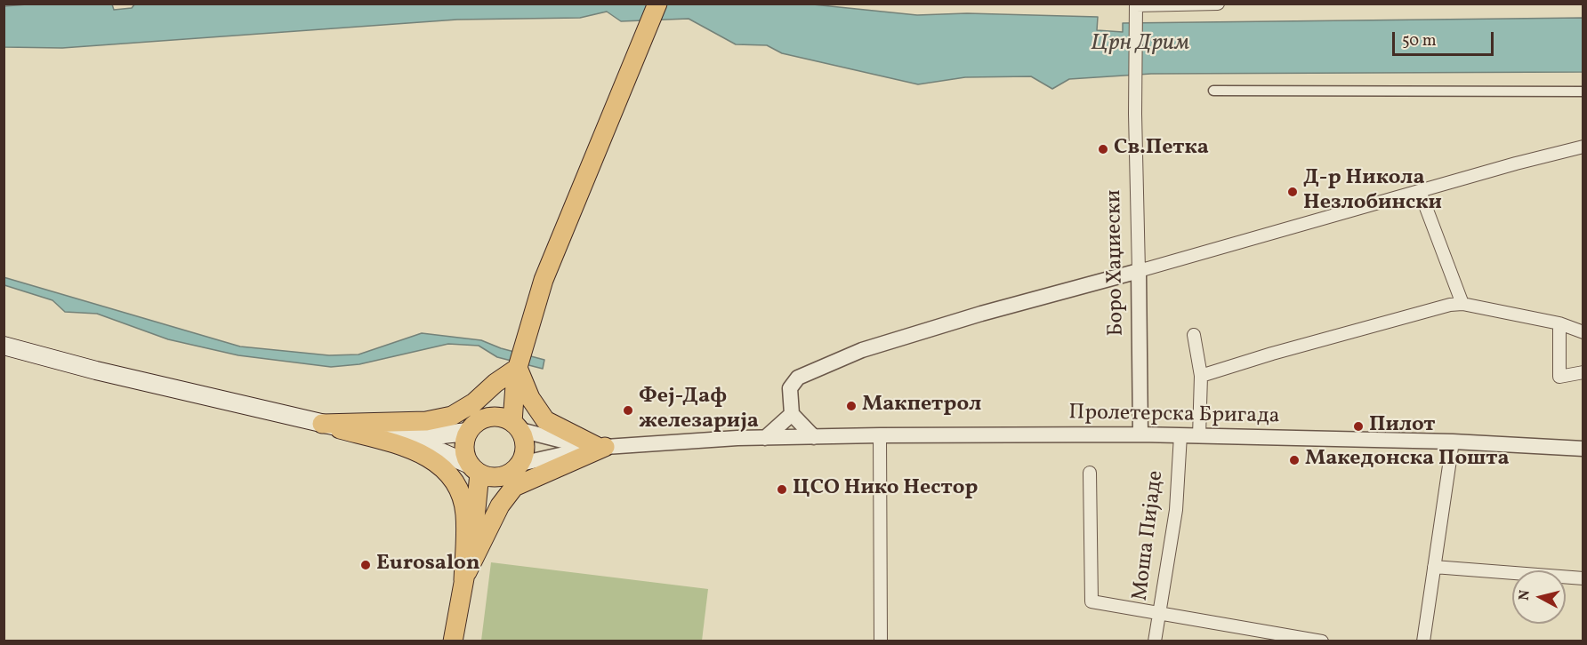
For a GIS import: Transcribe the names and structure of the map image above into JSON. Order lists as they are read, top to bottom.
{
  "streets": {
    "street": ["Боро Хаџиески", "Пролетерска Бригада", "Моша Пијаде"]
  },
  "crossings": [
    ["Боро Хаџиески", "Пролетерска Бригада"],
    ["Пролетерска Бригада", "Моша Пијаде"]
  ],
  "water": ["Црн Дрим"],
  "places": [
    "Св.Петка",
    "Д-р Никола Незлобински",
    "Макпетрол",
    "Феј-Даф железарија",
    "Пилот",
    "Македонска Пошта",
    "ЦСО Нико Нестор",
    "Eurosalon"
  ],
  "scale_bar": "50 m",
  "north": "left"
}
